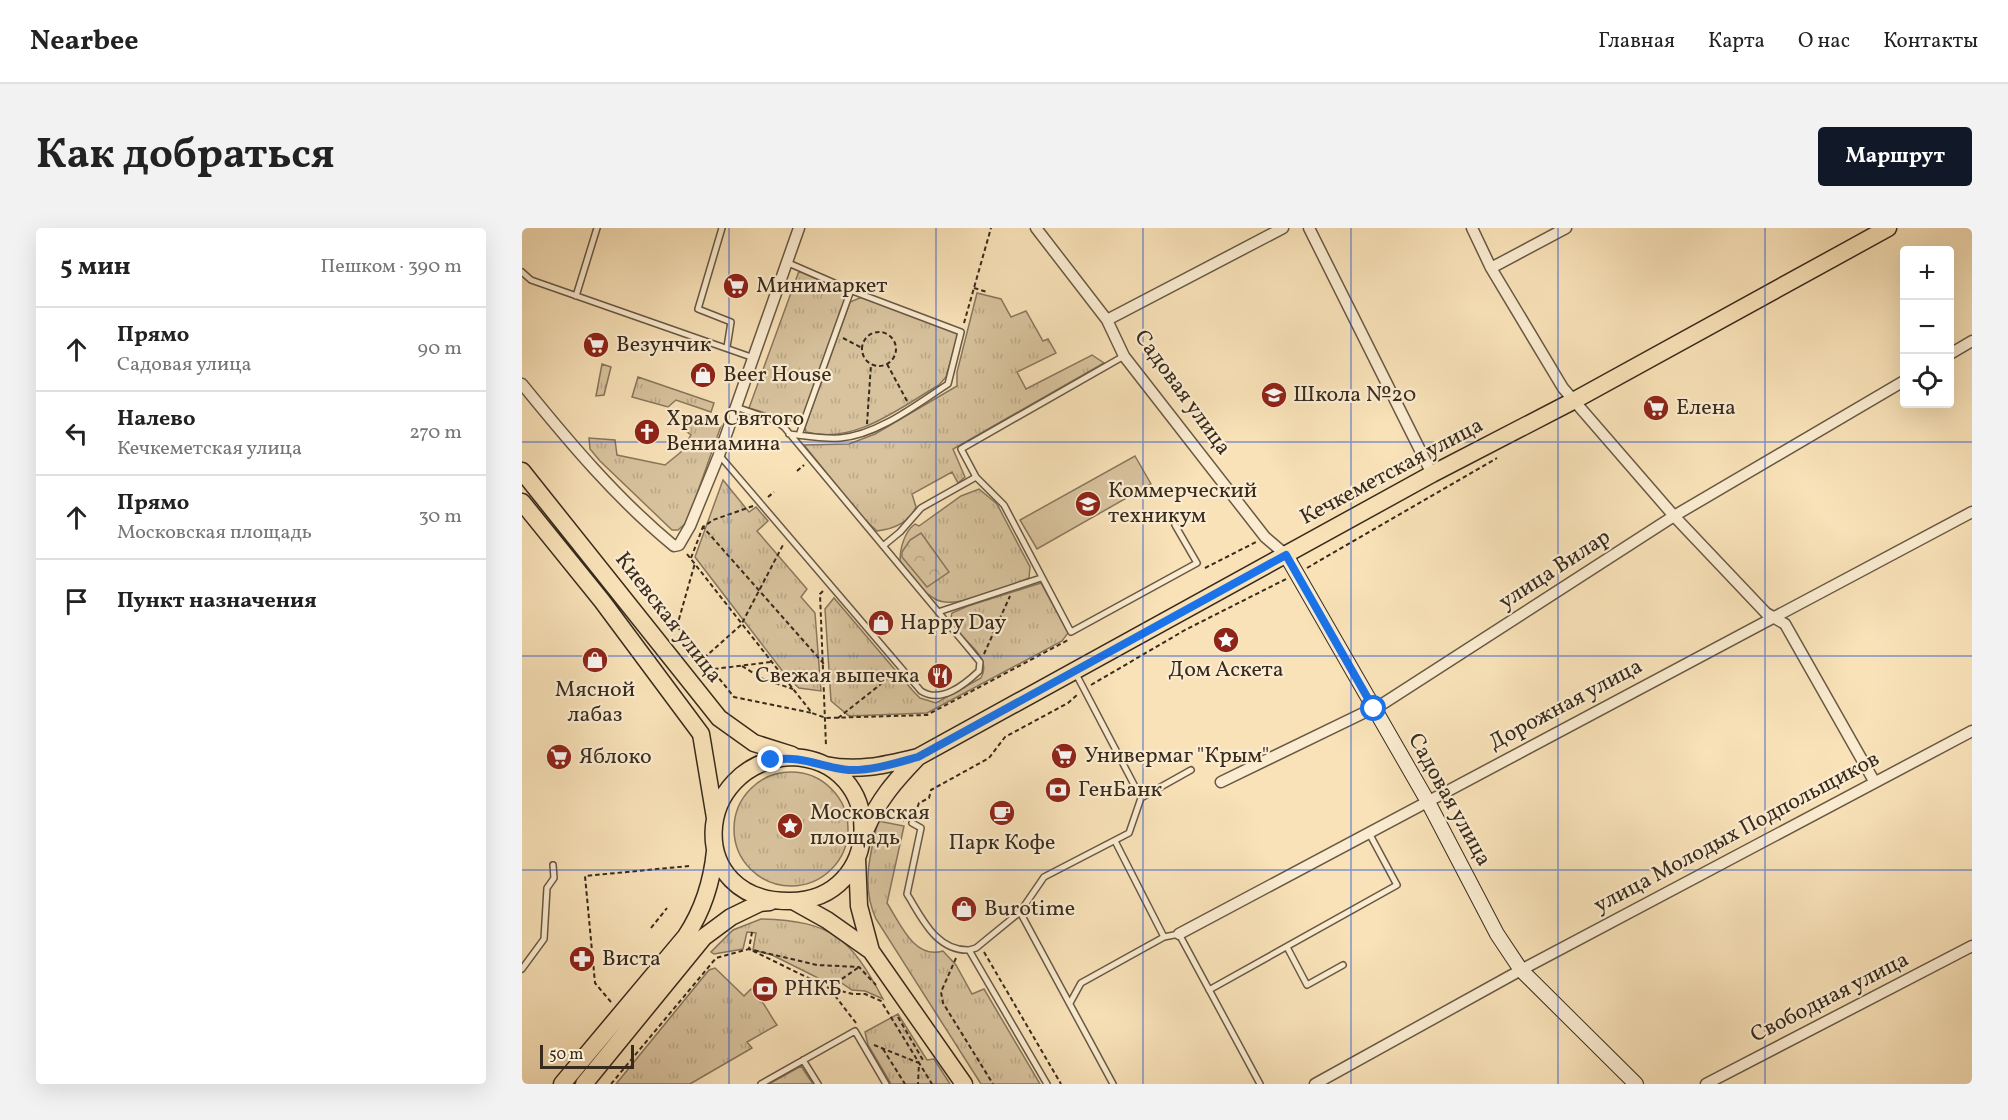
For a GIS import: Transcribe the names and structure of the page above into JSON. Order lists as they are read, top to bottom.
{
  "streets": {
    "main road": ["Садовая улица", "Кечкеметская улица", "Киевская улица"],
    "street": [
      "улица Вилар",
      "Дорожная улица",
      "улица Молодых Подпольщиков",
      "Свободная улица"
    ]
  },
  "crossings": [
    ["Садовая улица", "Кечкеметская улица"],
    ["Садовая улица", "улица Вилар"],
    ["Садовая улица", "Дорожная улица"],
    ["Садовая улица", "улица Молодых Подпольщиков"],
    ["Кечкеметская улица", "Киевская улица"]
  ],
  "places": {
    "supermarket": [
      "Минимаркет",
      "Везунчик",
      "Елена",
      "Универмаг \"Крым\"",
      "Яблоко"
    ],
    "shop": [
      "Beer House",
      "Happy Day",
      "Мясной лабаз",
      "Burotime"
    ],
    "school or university": ["Школа №20", "Коммерческий техникум"],
    "church": ["Храм Святого Вениамина"],
    "place": ["Дом Аскета", "Московская площадь"],
    "restaurant": ["Свежая выпечка"],
    "bank": ["ГенБанк", "РНКБ"],
    "cafe": ["Парк Кофе"],
    "pharmacy": ["Виста"]
  },
  "scale_bar": "50 m",
  "page": {
    "header": "Nearbee",
    "nav": [
      "Главная",
      "Карта",
      "О нас",
      "Контакты"
    ],
    "title": "Как добраться",
    "buttons": "Маршрут",
    "heading": ["5 мин", "Пешком · 390 m"],
    "map_buttons": ["+", "−"],
    "list": [
      ["Прямо", "Садовая улица", "90 m"],
      ["Налево", "Кечкеметская улица", "270 m"],
      ["Прямо", "Московская площадь", "30 m"],
      "Пункт назначения"
    ],
    "scale": "50 m"
  }
}
